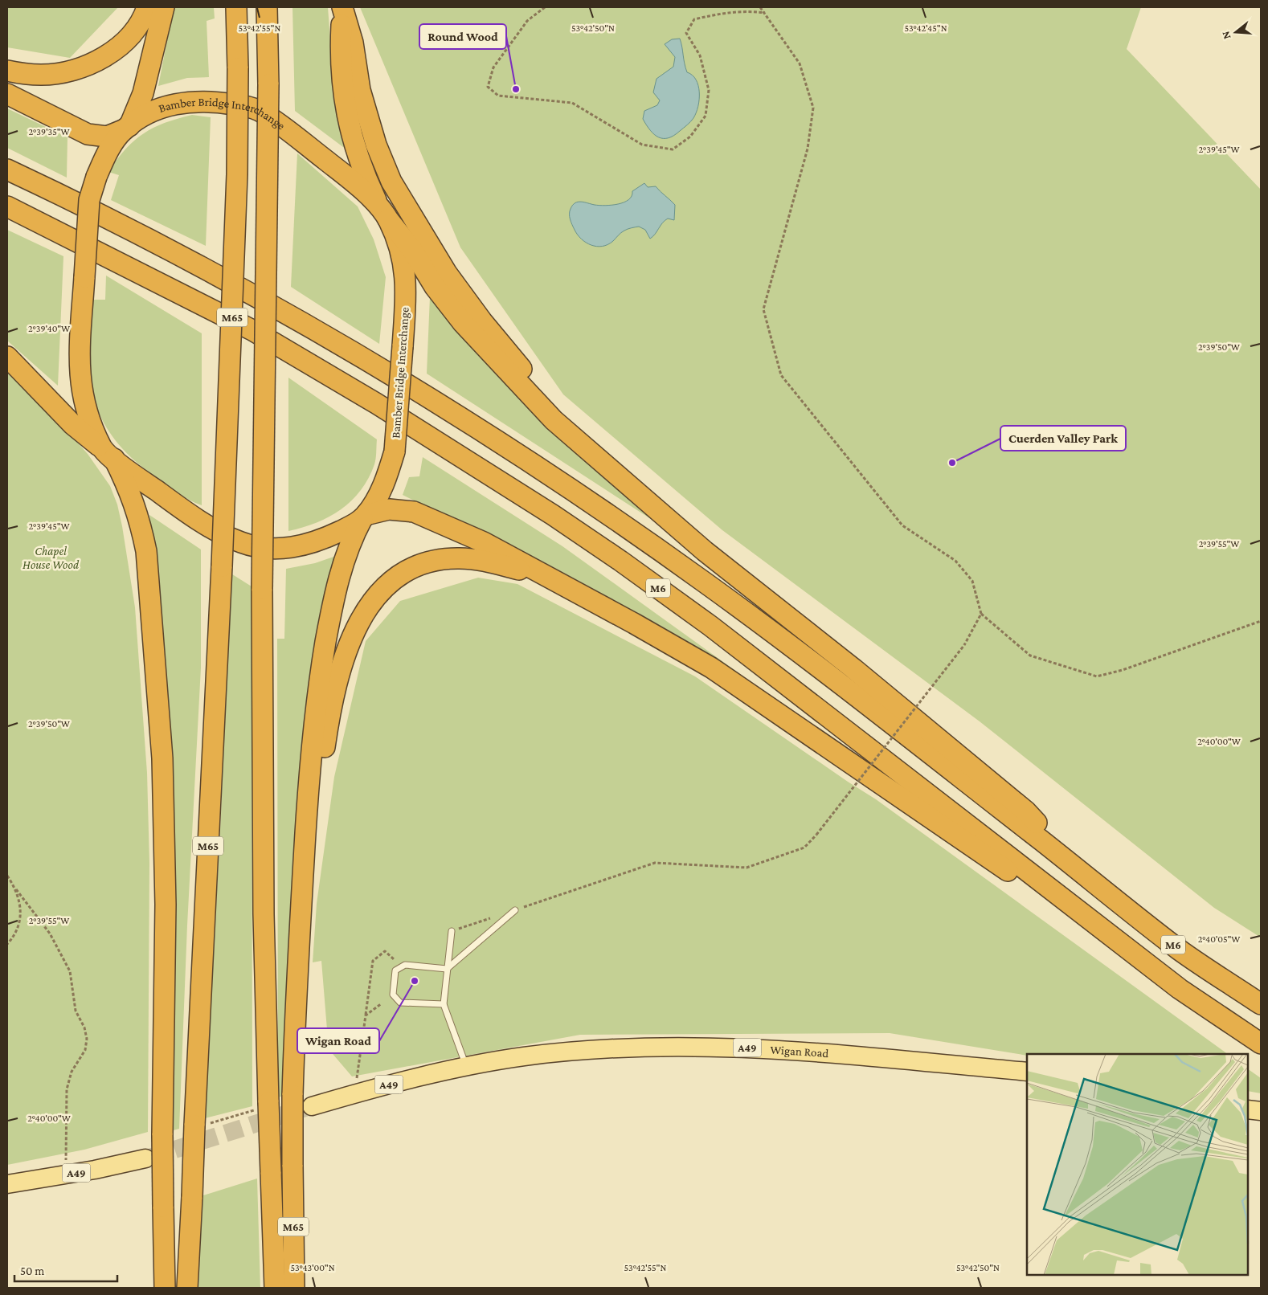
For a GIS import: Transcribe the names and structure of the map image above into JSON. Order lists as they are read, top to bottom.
{
  "streets": {
    "highway": ["Bamber Bridge Interchange", "M65", "M6"],
    "main road": ["A49", "Wigan Road"]
  },
  "parks": ["Chapel House Wood"],
  "places": ["Round Wood", "Cuerden Valley Park", "Wigan Road"],
  "scale_bar": "50 m",
  "north": "left",
  "coordinates": [
    "53°42'55\"N",
    "53°42'50\"N",
    "53°42'45\"N",
    "2°39'35\"W",
    "2°39'45\"W",
    "2°39'40\"W",
    "2°39'50\"W",
    "2°39'55\"W",
    "2°40'00\"W",
    "2°40'05\"W",
    "53°43'00\"N"
  ]
}
